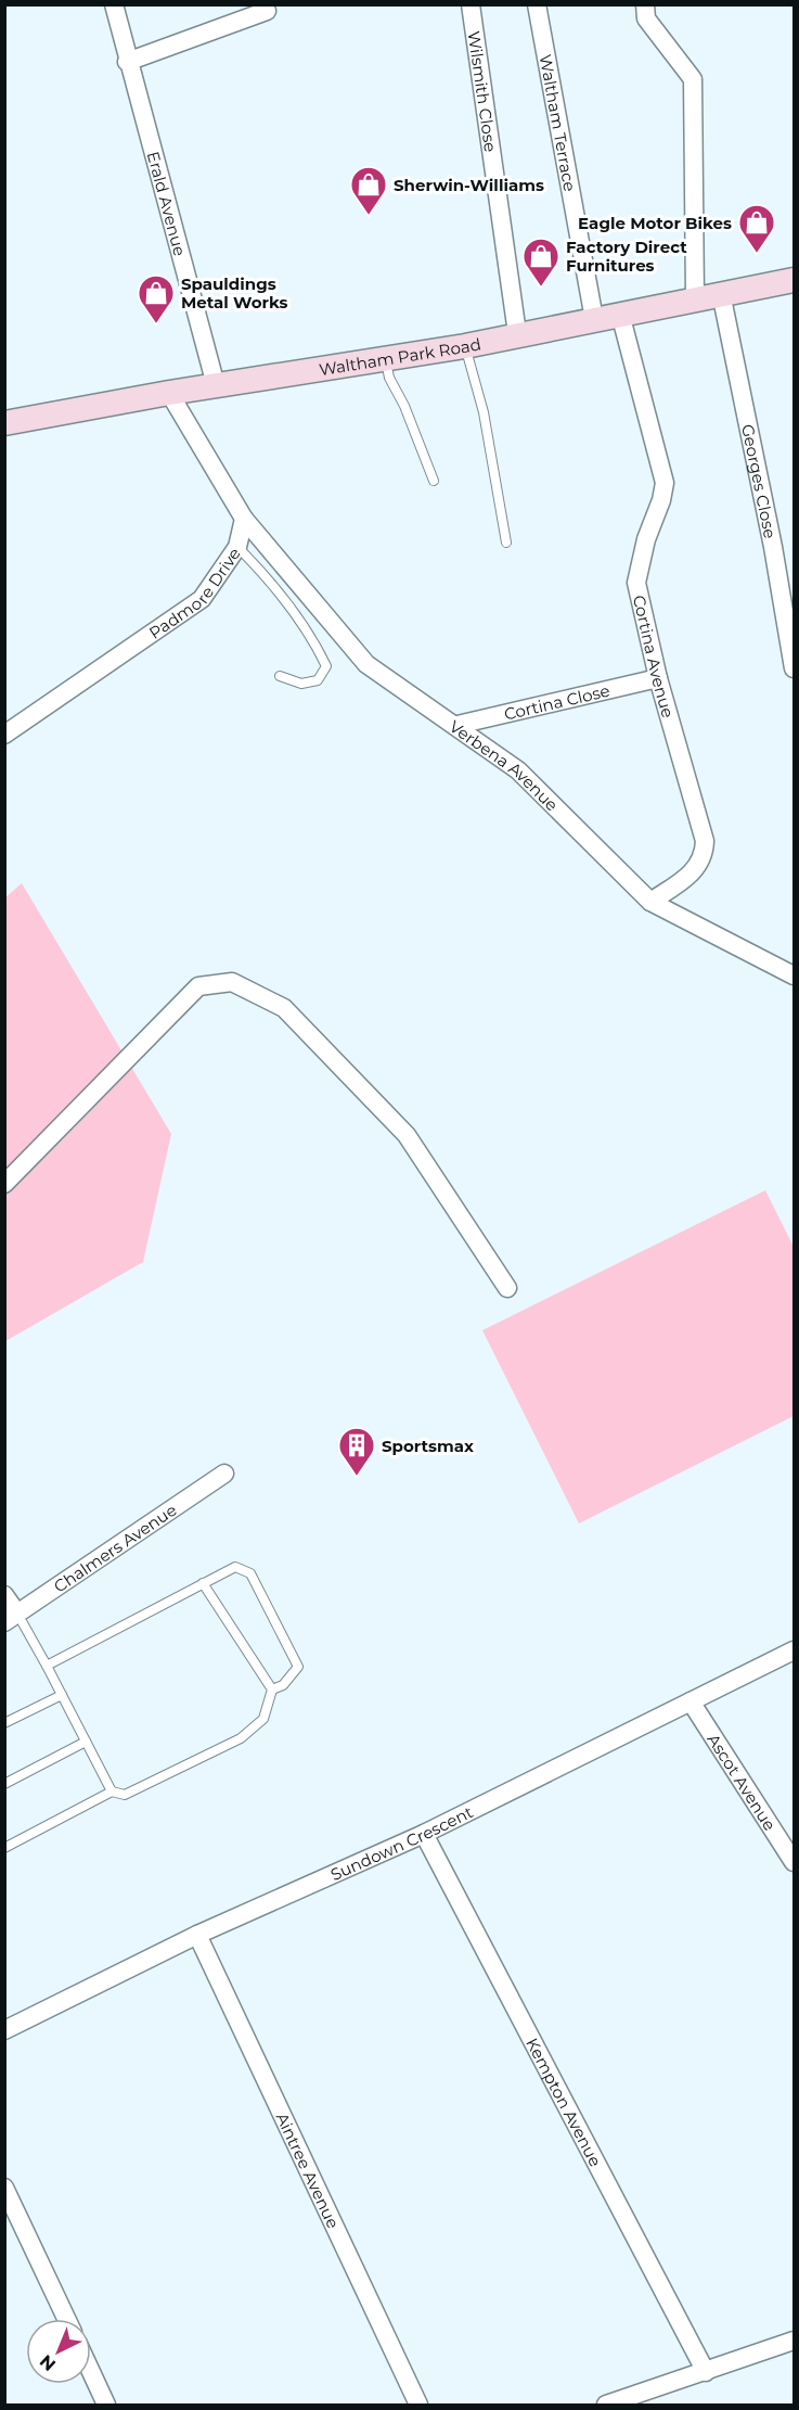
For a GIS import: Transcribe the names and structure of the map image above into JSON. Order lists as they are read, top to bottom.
{
  "streets": {
    "main road": ["Waltham Park Road"],
    "street": [
      "Wilsmith Close",
      "Waltham Terrace",
      "Erald Avenue",
      "Georges Close",
      "Padmore Drive",
      "Cortina Avenue",
      "Cortina Close",
      "Verbena Avenue",
      "Chalmers Avenue",
      "Ascot Avenue",
      "Sundown Crescent",
      "Kempton Avenue",
      "Aintree Avenue"
    ]
  },
  "crossings": [
    ["Wilsmith Close", "Waltham Park Road"],
    ["Waltham Terrace", "Waltham Park Road"],
    ["Erald Avenue", "Waltham Park Road"],
    ["Waltham Park Road", "Georges Close"],
    ["Waltham Park Road", "Cortina Avenue"],
    ["Padmore Drive", "Verbena Avenue"],
    ["Cortina Avenue", "Cortina Close"],
    ["Cortina Avenue", "Verbena Avenue"],
    ["Cortina Close", "Verbena Avenue"],
    ["Ascot Avenue", "Sundown Crescent"],
    ["Sundown Crescent", "Kempton Avenue"],
    ["Sundown Crescent", "Aintree Avenue"]
  ],
  "places": {
    "shop": [
      "Sherwin-Williams",
      "Eagle Motor Bikes",
      "Factory Direct Furnitures",
      "Spauldings Metal Works"
    ],
    "building": ["Sportsmax"]
  },
  "north": "bottom left"
}
